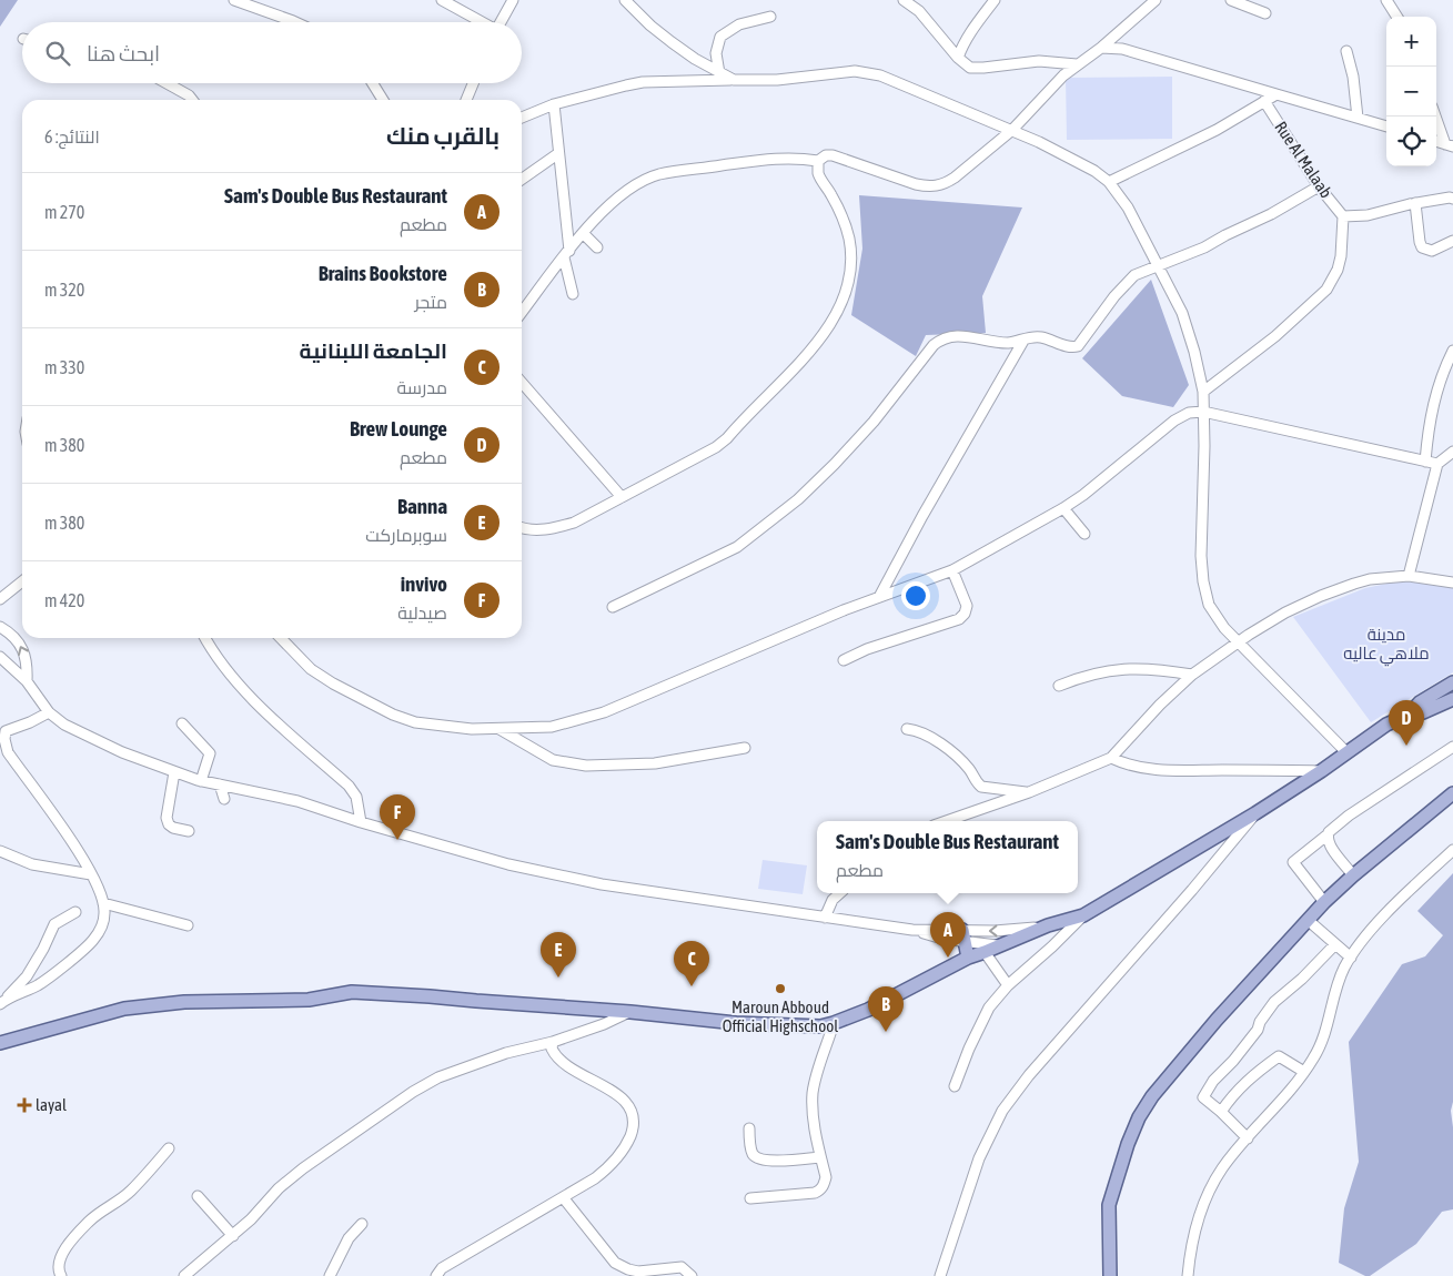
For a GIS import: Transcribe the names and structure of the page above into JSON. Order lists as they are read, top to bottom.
{
  "streets": {
    "street": ["Rue Al Malaab"]
  },
  "parks": ["مدينة ملاهي عاليه"],
  "places": {
    "other": ["Maroun Abboud Official Highschool"],
    "health": ["layal"]
  },
  "page": {
    "map_buttons": ["+", "−"],
    "search": "ابحث هنا",
    "heading": ["بالقرب منك", "النتائج: 6"],
    "list": [
      {
        "mark": "A",
        "name": "Sam's Double Bus Restaurant",
        "note": "مطعم",
        "value": "270 m"
      },
      {
        "mark": "B",
        "name": "Brains Bookstore",
        "note": "متجر",
        "value": "320 m"
      },
      {
        "mark": "C",
        "name": "الجامعة اللبنانية",
        "note": "مدرسة",
        "value": "330 m"
      },
      {
        "mark": "D",
        "name": "Brew Lounge",
        "note": "مطعم",
        "value": "380 m"
      },
      {
        "mark": "E",
        "name": "Banna",
        "note": "سوبرماركت",
        "value": "380 m"
      },
      {
        "mark": "F",
        "name": "invivo",
        "note": "صيدلية",
        "value": "420 m"
      }
    ],
    "pins": [
      "D",
      "F",
      "A",
      "E",
      "C",
      "B"
    ],
    "popup": ["Sam's Double Bus Restaurant", "مطعم"]
  }
}
